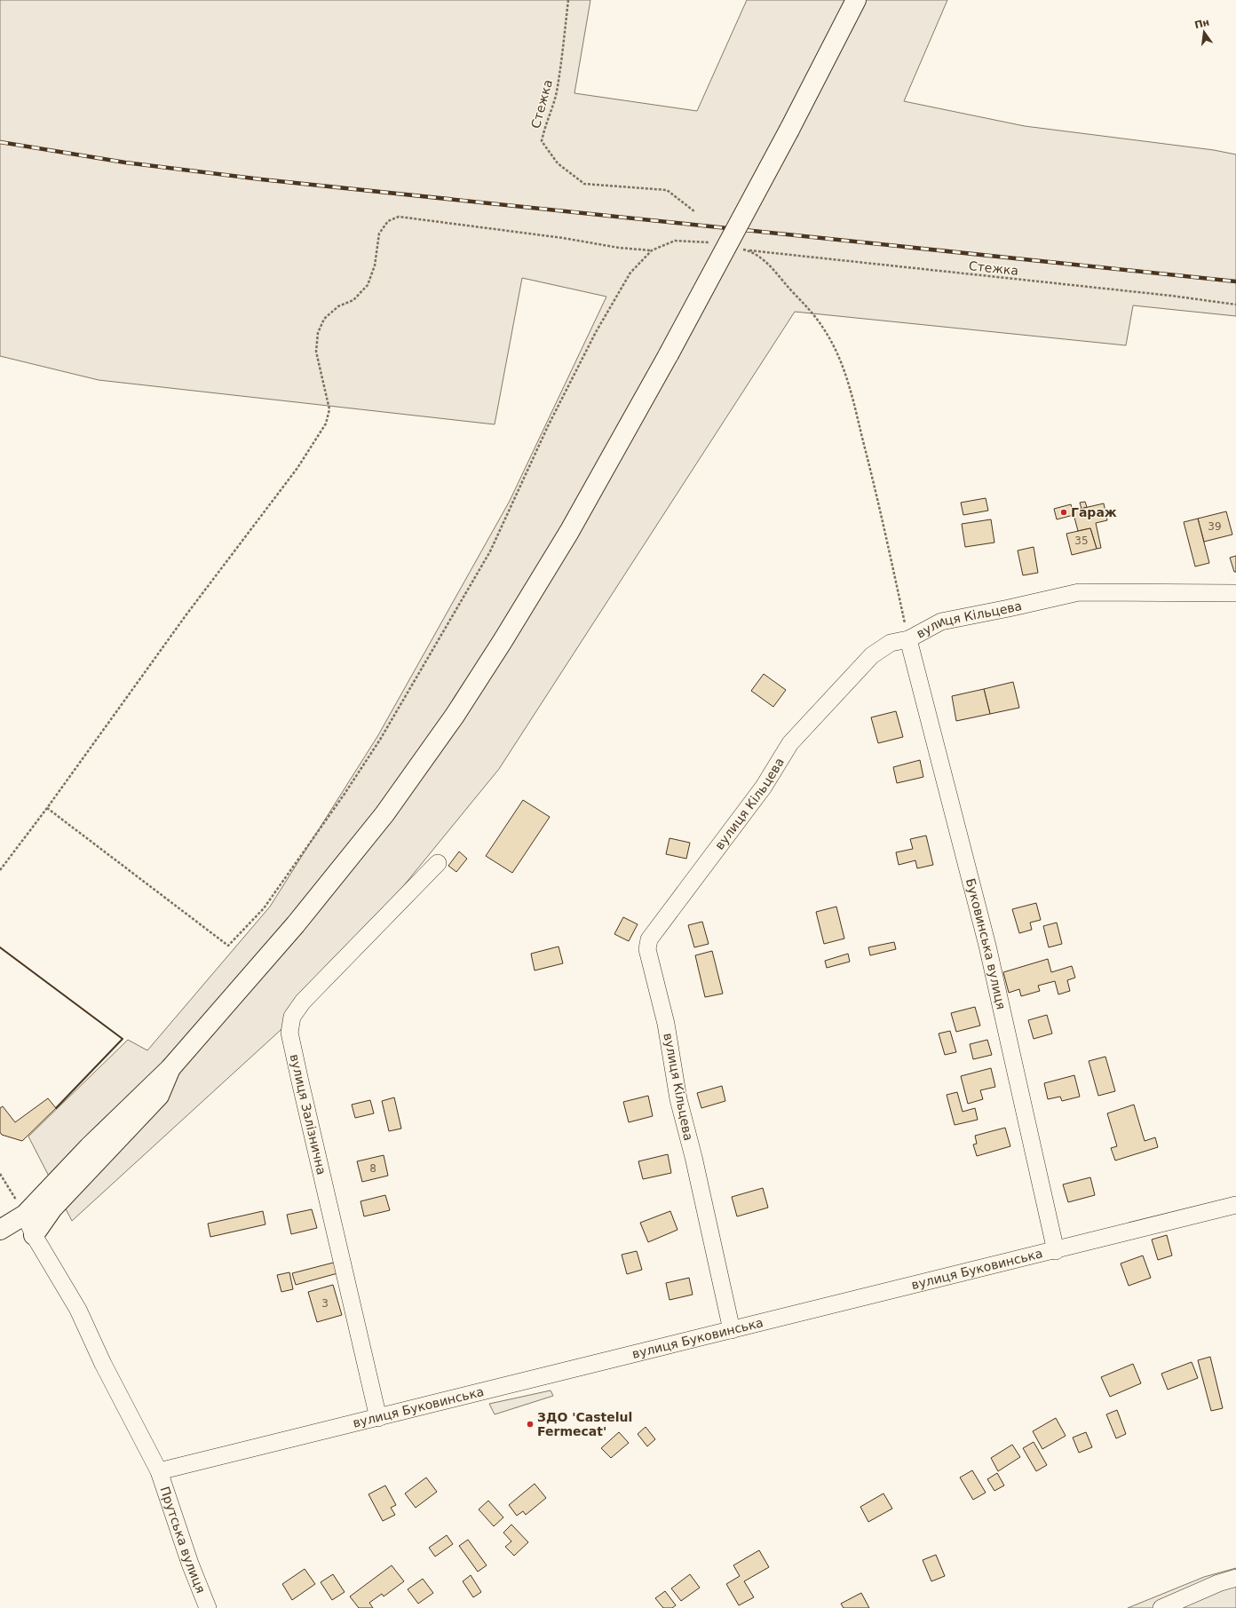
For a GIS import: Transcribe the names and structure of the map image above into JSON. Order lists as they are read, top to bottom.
{
  "streets": {
    "street": [
      "вулиця Кільцева",
      "Буковинська вулиця",
      "вулиця Залізнична",
      "вулиця Буковинська",
      "Прутська вулиця"
    ],
    "path": ["Стежка"]
  },
  "crossings": [
    ["вулиця Кільцева", "Буковинська вулиця"],
    ["вулиця Кільцева", "вулиця Буковинська"],
    ["Буковинська вулиця", "вулиця Буковинська"],
    ["вулиця Залізнична", "вулиця Буковинська"],
    ["вулиця Буковинська", "Прутська вулиця"]
  ],
  "places": ["Гараж", "ЗДО 'Castelul Fermecat'"],
  "house_numbers": [
    "39",
    "35",
    "8",
    "3"
  ],
  "north": "top"
}
